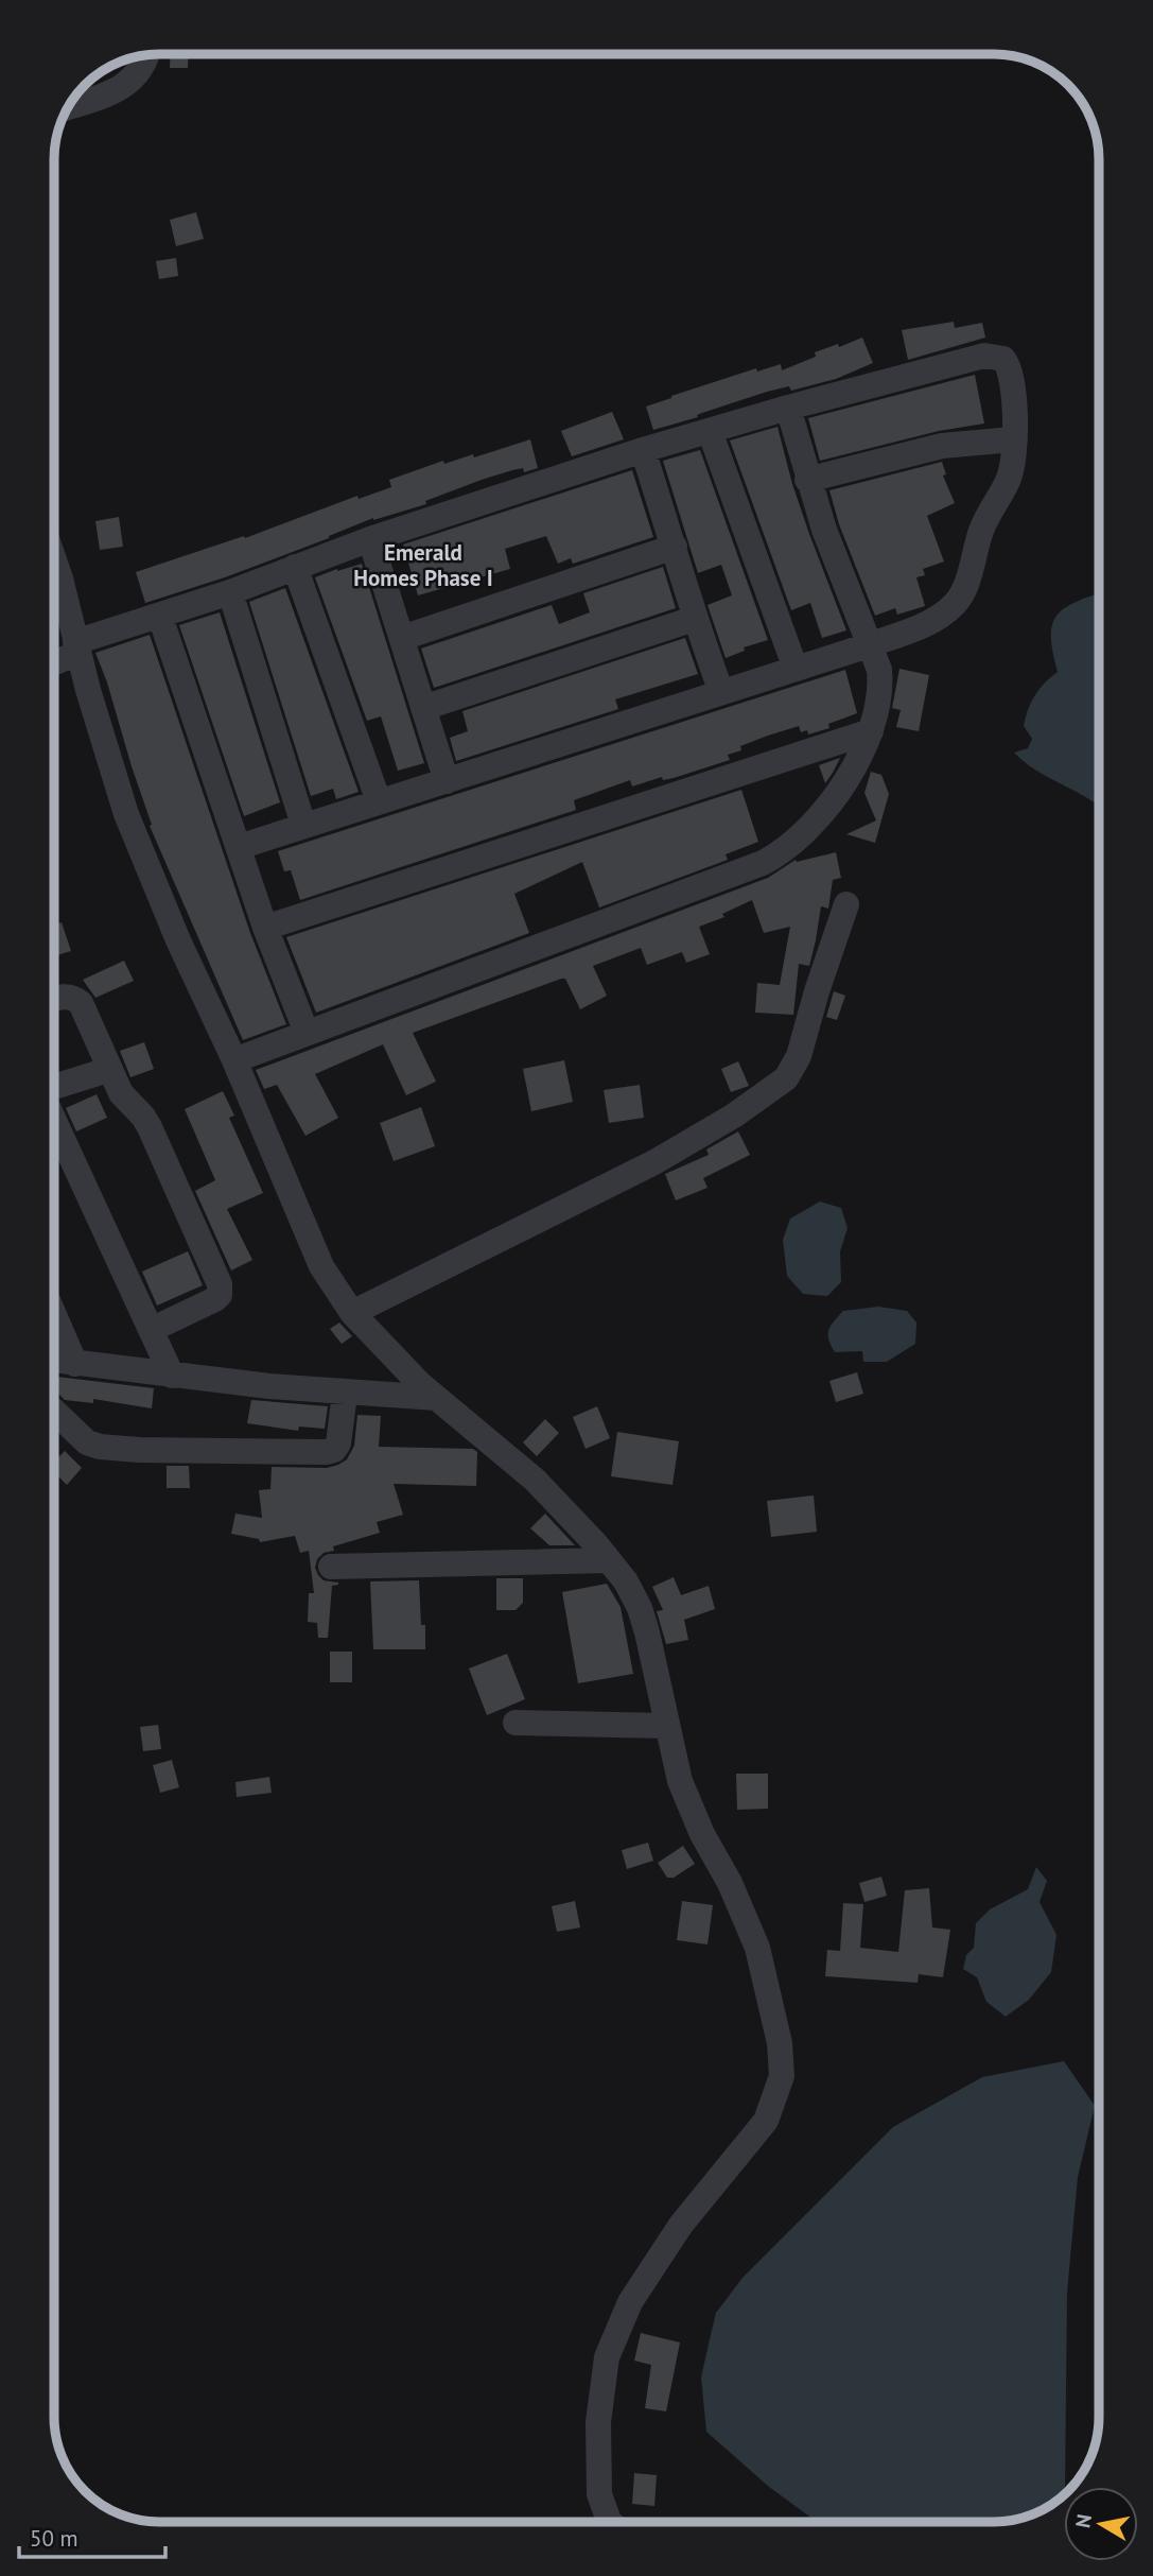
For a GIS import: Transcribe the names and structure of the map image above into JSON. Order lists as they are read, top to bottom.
{
  "districts": ["Emerald Homes Phase I"],
  "scale_bar": "50 m",
  "north": "left"
}
